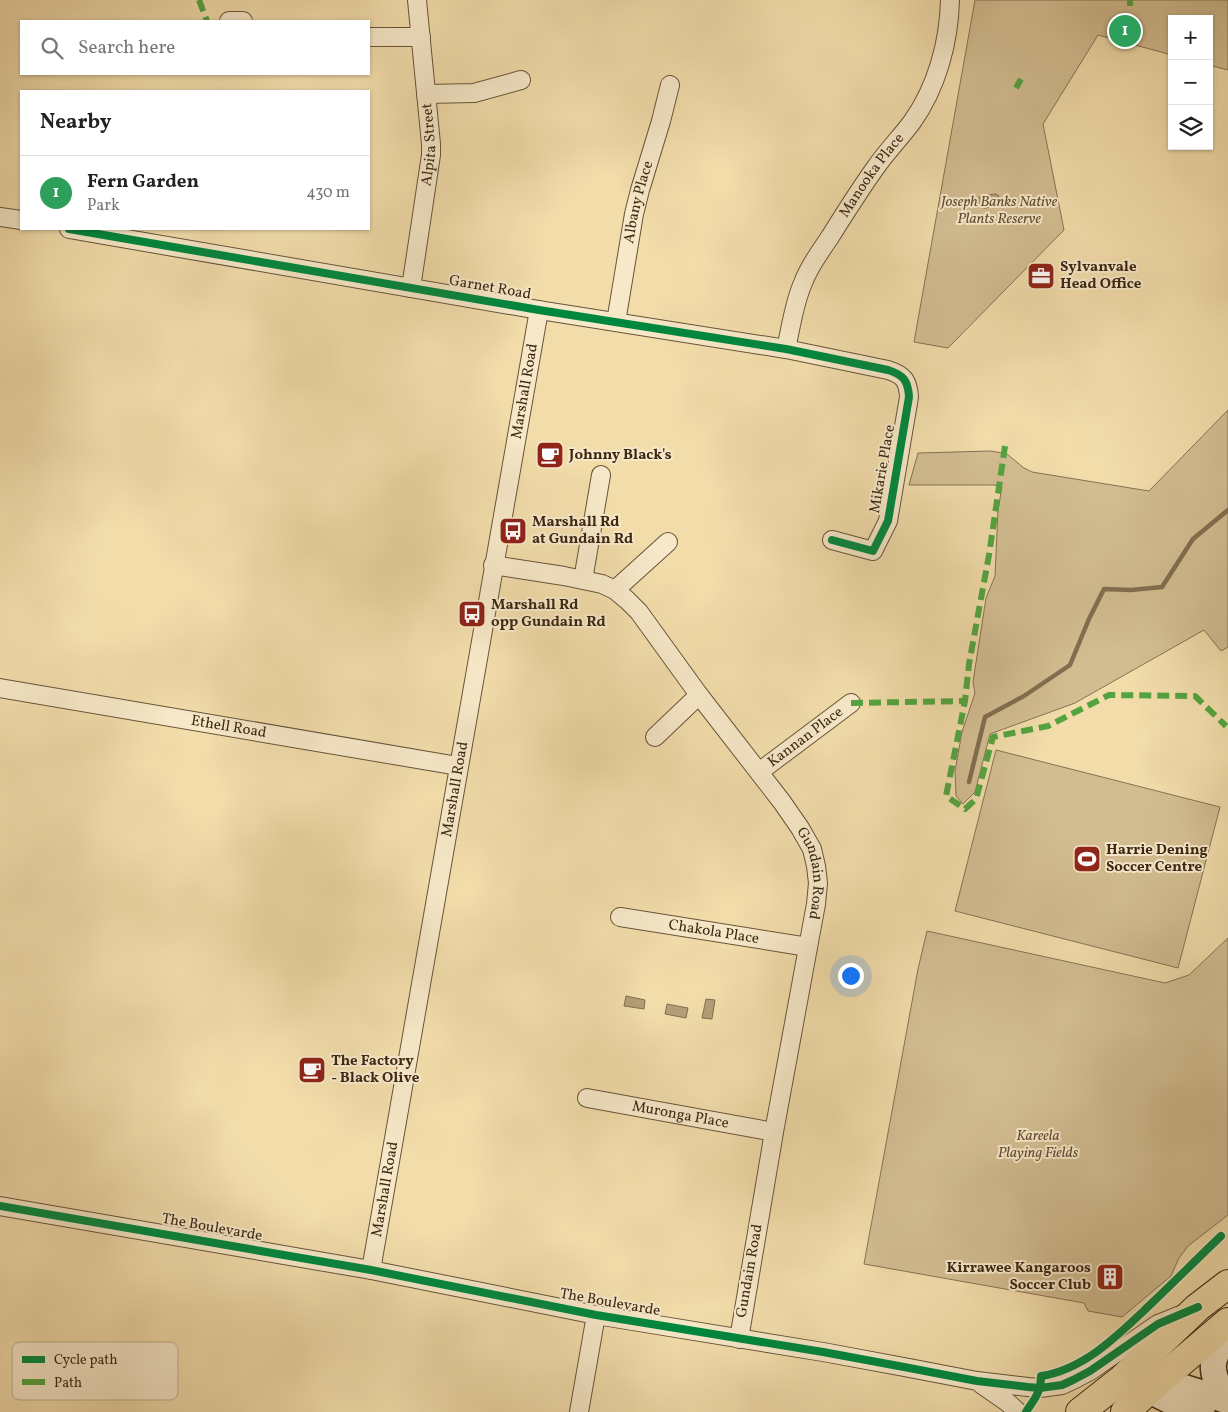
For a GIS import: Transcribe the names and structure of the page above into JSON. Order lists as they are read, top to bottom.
{
  "streets": {
    "street": [
      "Alpita Street",
      "Manooka Place",
      "Albany Place",
      "Garnet Road",
      "Marshall Road",
      "Mikarie Place",
      "Ethell Road",
      "Kannan Place",
      "Gundain Road",
      "Chakola Place",
      "Muronga Place",
      "The Boulevarde"
    ]
  },
  "crossings": [
    ["Alpita Street", "Garnet Road"],
    ["Manooka Place", "Garnet Road"],
    ["Albany Place", "Garnet Road"],
    ["Garnet Road", "Marshall Road"],
    ["Garnet Road", "Mikarie Place"],
    ["Marshall Road", "Ethell Road"],
    ["Marshall Road", "Gundain Road"],
    ["Marshall Road", "The Boulevarde"],
    ["Kannan Place", "Gundain Road"],
    ["Gundain Road", "Chakola Place"],
    ["Gundain Road", "Muronga Place"],
    ["Gundain Road", "The Boulevarde"]
  ],
  "parks": ["Joseph Banks Native Plants Reserve", "Kareela Playing Fields"],
  "places": {
    "office": ["Sylvanvale Head Office"],
    "cafe": ["Johnny Black's", "The Factory - Black Olive"],
    "bus stop": ["Marshall Rd at Gundain Rd", "Marshall Rd opp Gundain Rd"],
    "sports": ["Harrie Dening Soccer Centre"],
    "building": ["Kirrawee Kangaroos Soccer Club"]
  },
  "legend": ["Cycle path", "Path"],
  "page": {
    "pins": "1",
    "map_buttons": ["+", "−"],
    "search": "Search here",
    "heading": "Nearby",
    "list": [
      {
        "mark": "1",
        "name": "Fern Garden",
        "note": "Park",
        "value": "430 m"
      }
    ]
  }
}
